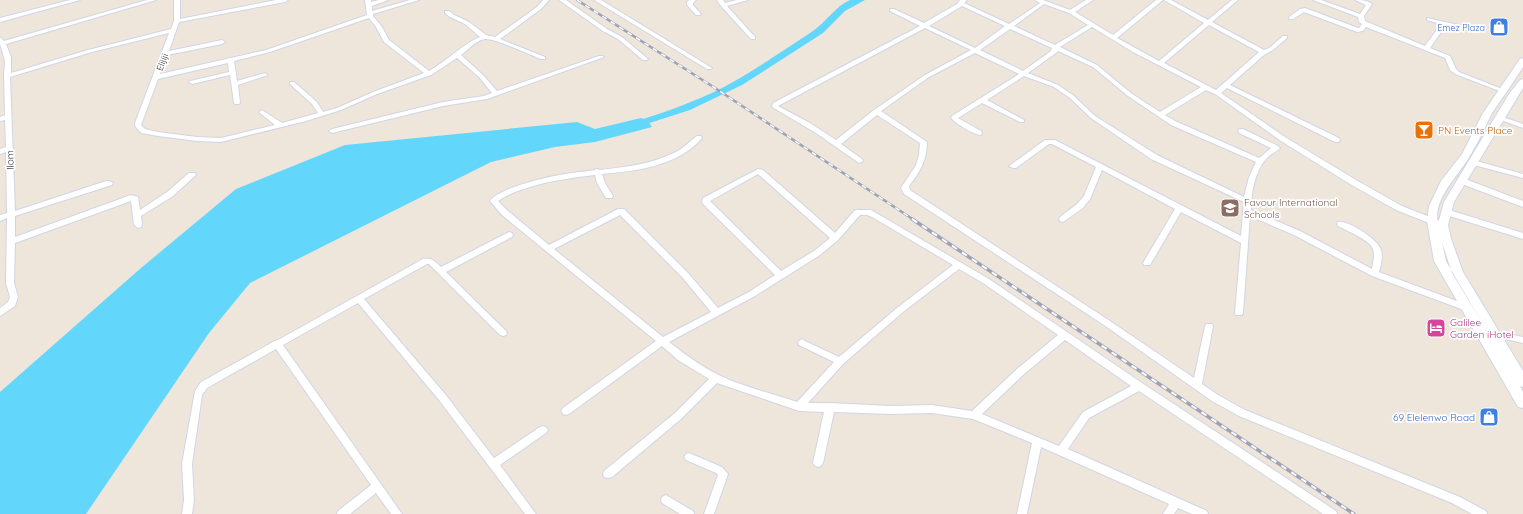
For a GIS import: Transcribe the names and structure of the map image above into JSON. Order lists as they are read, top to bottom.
{
  "streets": {
    "street": ["Elijiji", "Ilom"]
  },
  "places": {
    "shop": ["Emez Plaza", "69 Elelenwo Road"],
    "bar": ["PN Events Place"],
    "school or university": ["Favour International Schools"],
    "hotel": ["Galilee Garden iHotel"]
  }
}
